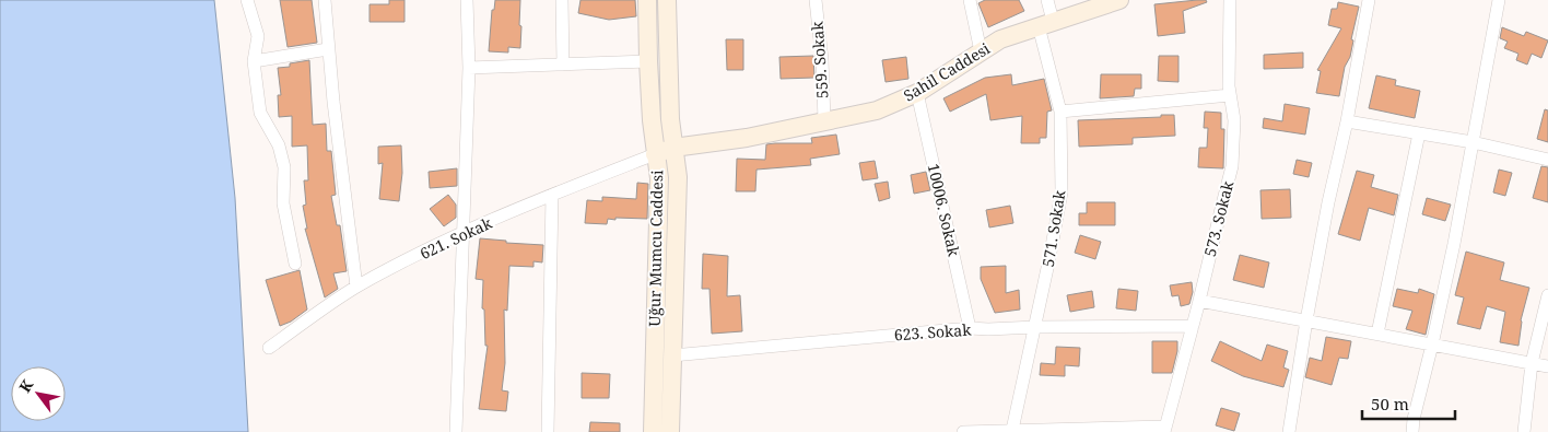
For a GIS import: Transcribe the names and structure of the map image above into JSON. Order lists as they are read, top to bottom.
{
  "streets": {
    "street": [
      "559. Sokak",
      "Sahil Caddesi",
      "10006. Sokak",
      "573. Sokak",
      "571. Sokak",
      "621. Sokak",
      "Uğur Mumcu Caddesi",
      "623. Sokak"
    ]
  },
  "crossings": [
    ["559. Sokak", "Sahil Caddesi"],
    ["Sahil Caddesi", "10006. Sokak"],
    ["Sahil Caddesi", "571. Sokak"],
    ["Sahil Caddesi", "621. Sokak"],
    ["Sahil Caddesi", "Uğur Mumcu Caddesi"],
    ["10006. Sokak", "623. Sokak"],
    ["573. Sokak", "623. Sokak"],
    ["571. Sokak", "623. Sokak"],
    ["621. Sokak", "Uğur Mumcu Caddesi"],
    ["Uğur Mumcu Caddesi", "623. Sokak"]
  ],
  "scale_bar": "50 m",
  "north": "top left"
}
